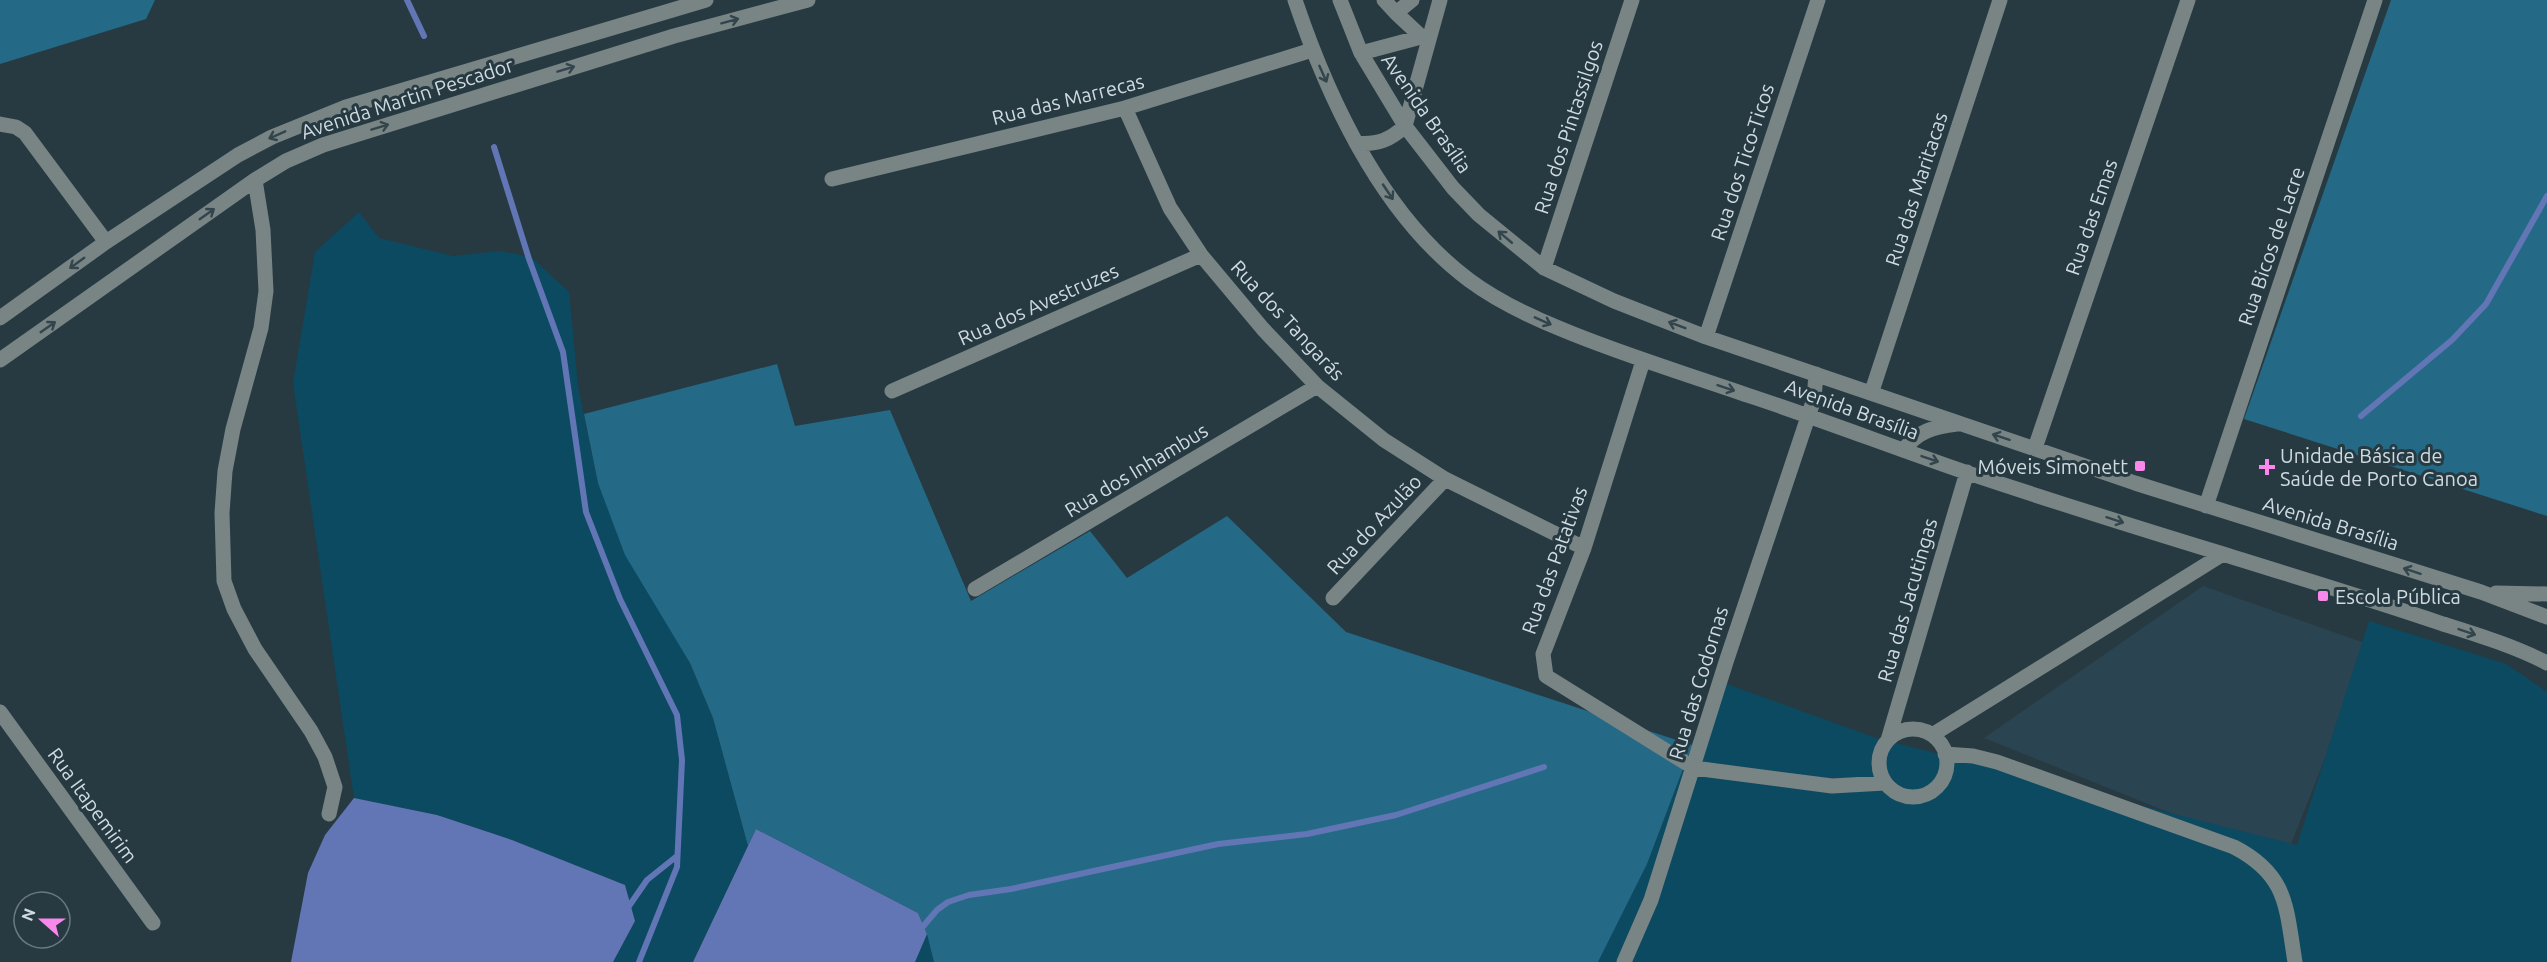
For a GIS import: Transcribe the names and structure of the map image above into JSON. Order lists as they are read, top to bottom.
{
  "streets": {
    "street": [
      "Avenida Martin Pescador",
      "Rua das Marrecas",
      "Avenida Brasília",
      "Rua dos Pintassilgos",
      "Rua dos Tico-Ticos",
      "Rua das Maritacas",
      "Rua das Emas",
      "Rua Bicos de Lacre",
      "Rua dos Avestruzes",
      "Rua dos Tangarás",
      "Rua dos Inhambus",
      "Rua do Azulão",
      "Rua das Patativas",
      "Rua das Jacutingas",
      "Rua das Codornas",
      "Rua Itapemirim"
    ]
  },
  "crossings": [
    ["Rua das Marrecas", "Avenida Brasília"],
    ["Rua das Marrecas", "Rua dos Tangarás"],
    ["Avenida Brasília", "Rua dos Pintassilgos"],
    ["Avenida Brasília", "Rua dos Tico-Ticos"],
    ["Avenida Brasília", "Rua das Maritacas"],
    ["Avenida Brasília", "Rua das Emas"],
    ["Avenida Brasília", "Rua Bicos de Lacre"],
    ["Avenida Brasília", "Rua das Patativas"],
    ["Avenida Brasília", "Rua das Jacutingas"],
    ["Avenida Brasília", "Rua das Codornas"],
    ["Rua dos Avestruzes", "Rua dos Tangarás"],
    ["Rua dos Tangarás", "Rua dos Inhambus"],
    ["Rua dos Tangarás", "Rua do Azulão"],
    ["Rua dos Tangarás", "Rua das Patativas"],
    ["Rua das Patativas", "Rua das Codornas"]
  ],
  "places": {
    "transit": ["Móveis Simonett", "Escola Pública"],
    "health": ["Unidade Básica de Saúde de Porto Canoa"]
  },
  "north": "left"
}
